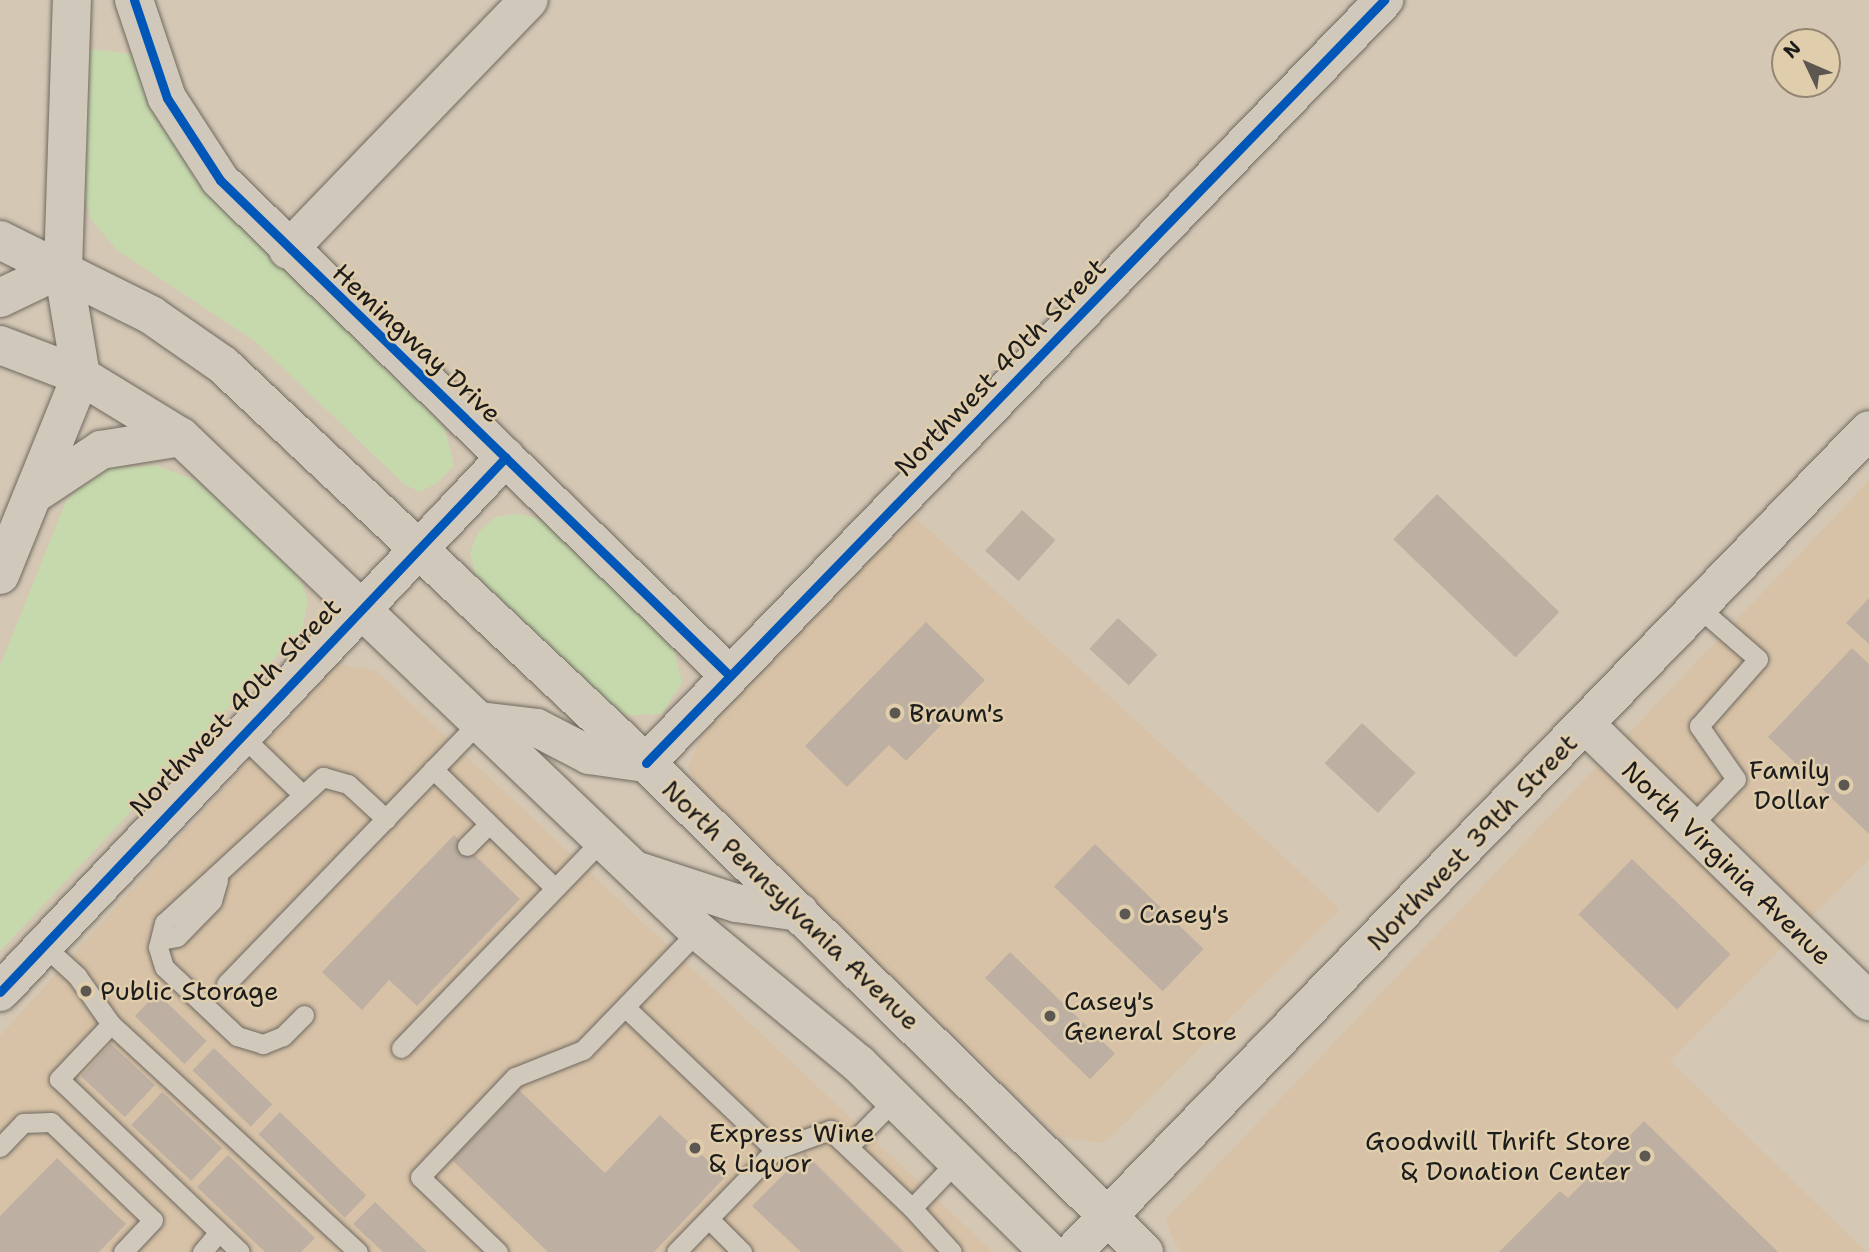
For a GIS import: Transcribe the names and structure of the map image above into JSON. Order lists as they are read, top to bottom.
{
  "streets": {
    "main road": [
      "Hemingway Drive",
      "Northwest 40th Street",
      "Northwest 39th Street",
      "North Virginia Avenue",
      "North Pennsylvania Avenue"
    ]
  },
  "crossings": [
    ["Hemingway Drive", "Northwest 40th Street"],
    ["Northwest 40th Street", "North Pennsylvania Avenue"],
    ["Northwest 39th Street", "North Virginia Avenue"],
    ["Northwest 39th Street", "North Pennsylvania Avenue"]
  ],
  "places": [
    "Braum's",
    "Family Dollar",
    "Casey's",
    "Public Storage",
    "Casey's General Store",
    "Express Wine & Liquor",
    "Goodwill Thrift Store & Donation Center"
  ],
  "north": "top left"
}
